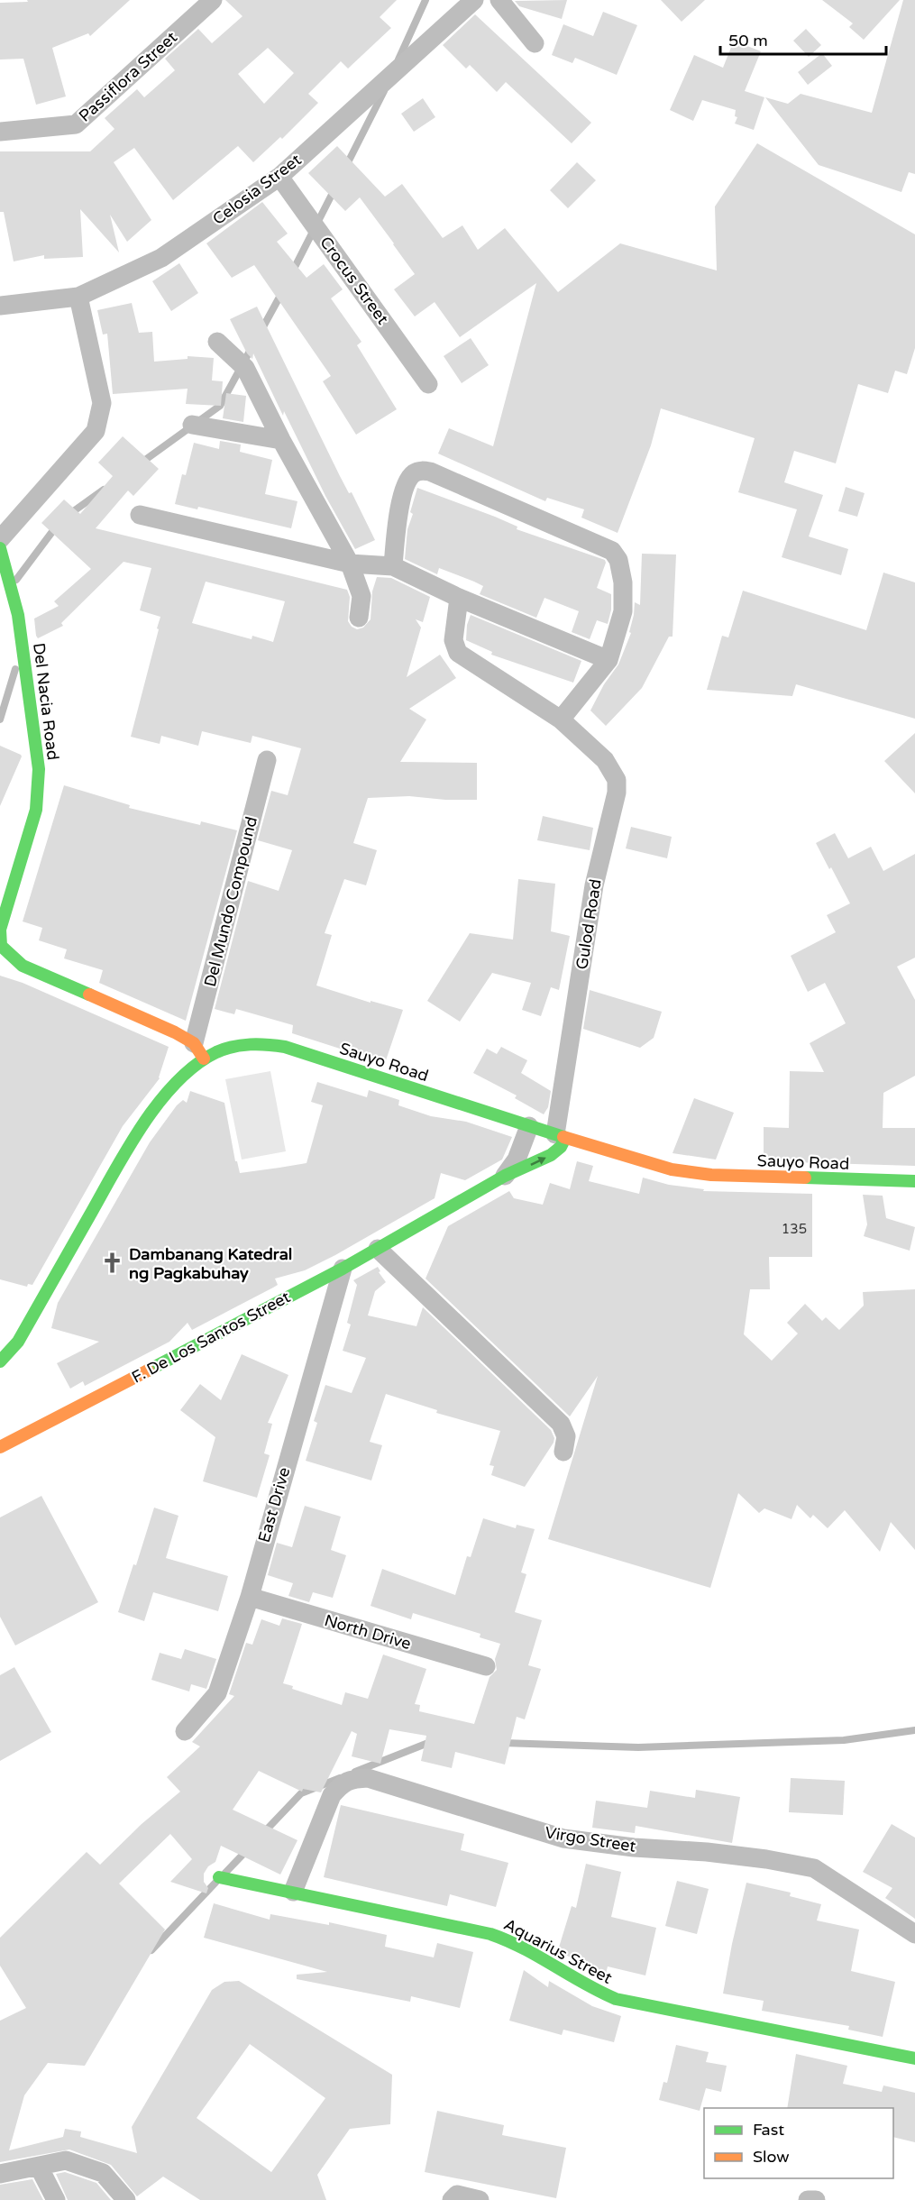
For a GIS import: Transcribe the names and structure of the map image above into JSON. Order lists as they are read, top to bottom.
{
  "streets": {
    "street": [
      "Passiflora Street",
      "Celosia Street",
      "Crocus Street",
      "Del Nacia Road",
      "Del Mundo Compound",
      "Gulod Road",
      "Sauyo Road",
      "F. De Los Santos Street",
      "East Drive",
      "North Drive",
      "Virgo Street",
      "Aquarius Street"
    ]
  },
  "crossings": [
    ["Celosia Street", "Crocus Street"],
    ["Del Nacia Road", "Del Mundo Compound"],
    ["Del Nacia Road", "Sauyo Road"],
    ["Del Mundo Compound", "Sauyo Road"],
    ["Gulod Road", "Sauyo Road"],
    ["Gulod Road", "F. De Los Santos Street"],
    ["Sauyo Road", "F. De Los Santos Street"],
    ["F. De Los Santos Street", "East Drive"],
    ["East Drive", "North Drive"],
    ["Virgo Street", "Aquarius Street"]
  ],
  "places": {
    "church": ["Dambanang Katedral ng Pagkabuhay"]
  },
  "house_numbers": ["135"],
  "legend": ["Fast", "Slow"],
  "scale_bar": "50 m"
}
